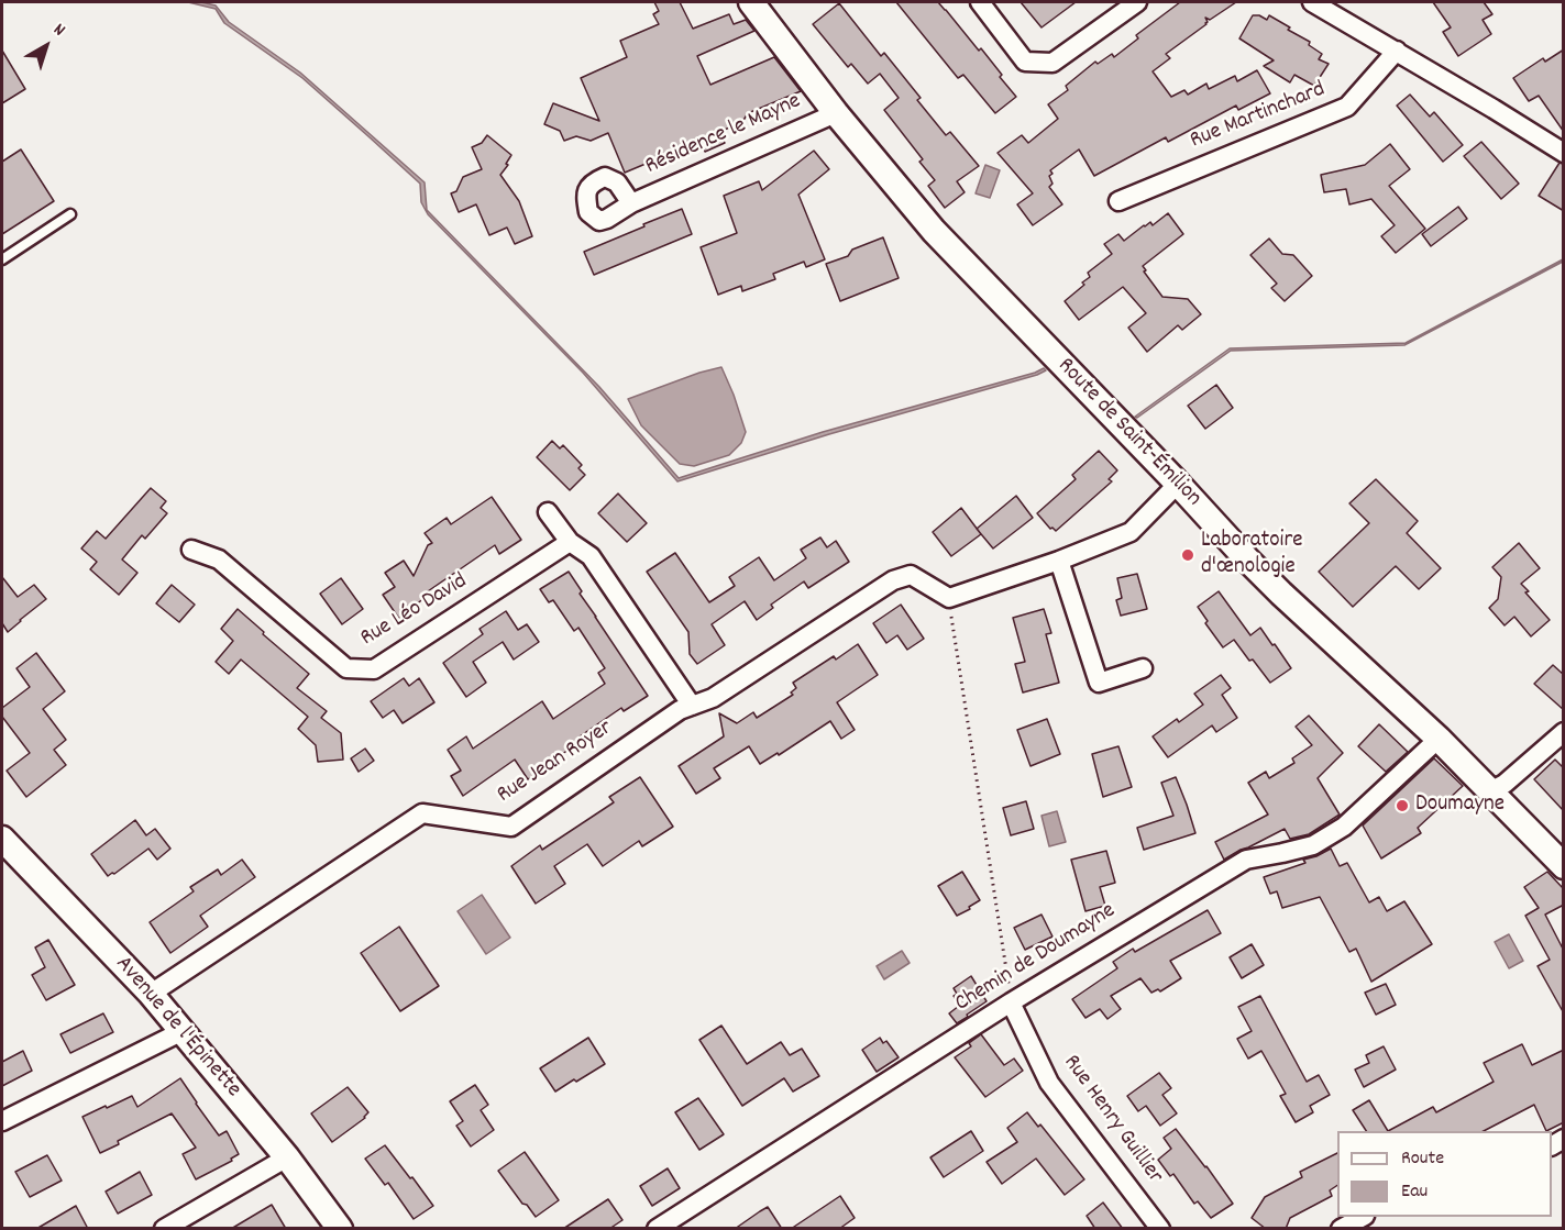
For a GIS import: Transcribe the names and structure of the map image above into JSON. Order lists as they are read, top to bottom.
{
  "streets": {
    "street": [
      "Rue Martinchard",
      "Résidence le Mayne",
      "Route de Saint-Émilion",
      "Rue Léo David",
      "Rue Jean Royer",
      "Chemin de Doumayne",
      "Avenue de l'Épinette",
      "Rue Henry Guillier"
    ]
  },
  "crossings": [
    ["Résidence le Mayne", "Route de Saint-Émilion"],
    ["Route de Saint-Émilion", "Chemin de Doumayne"],
    ["Rue Jean Royer", "Avenue de l'Épinette"],
    ["Chemin de Doumayne", "Rue Henry Guillier"]
  ],
  "places": ["Laboratoire d'œnologie", "Doumayne"],
  "legend": ["Route", "Eau"],
  "north": "top right"
}
